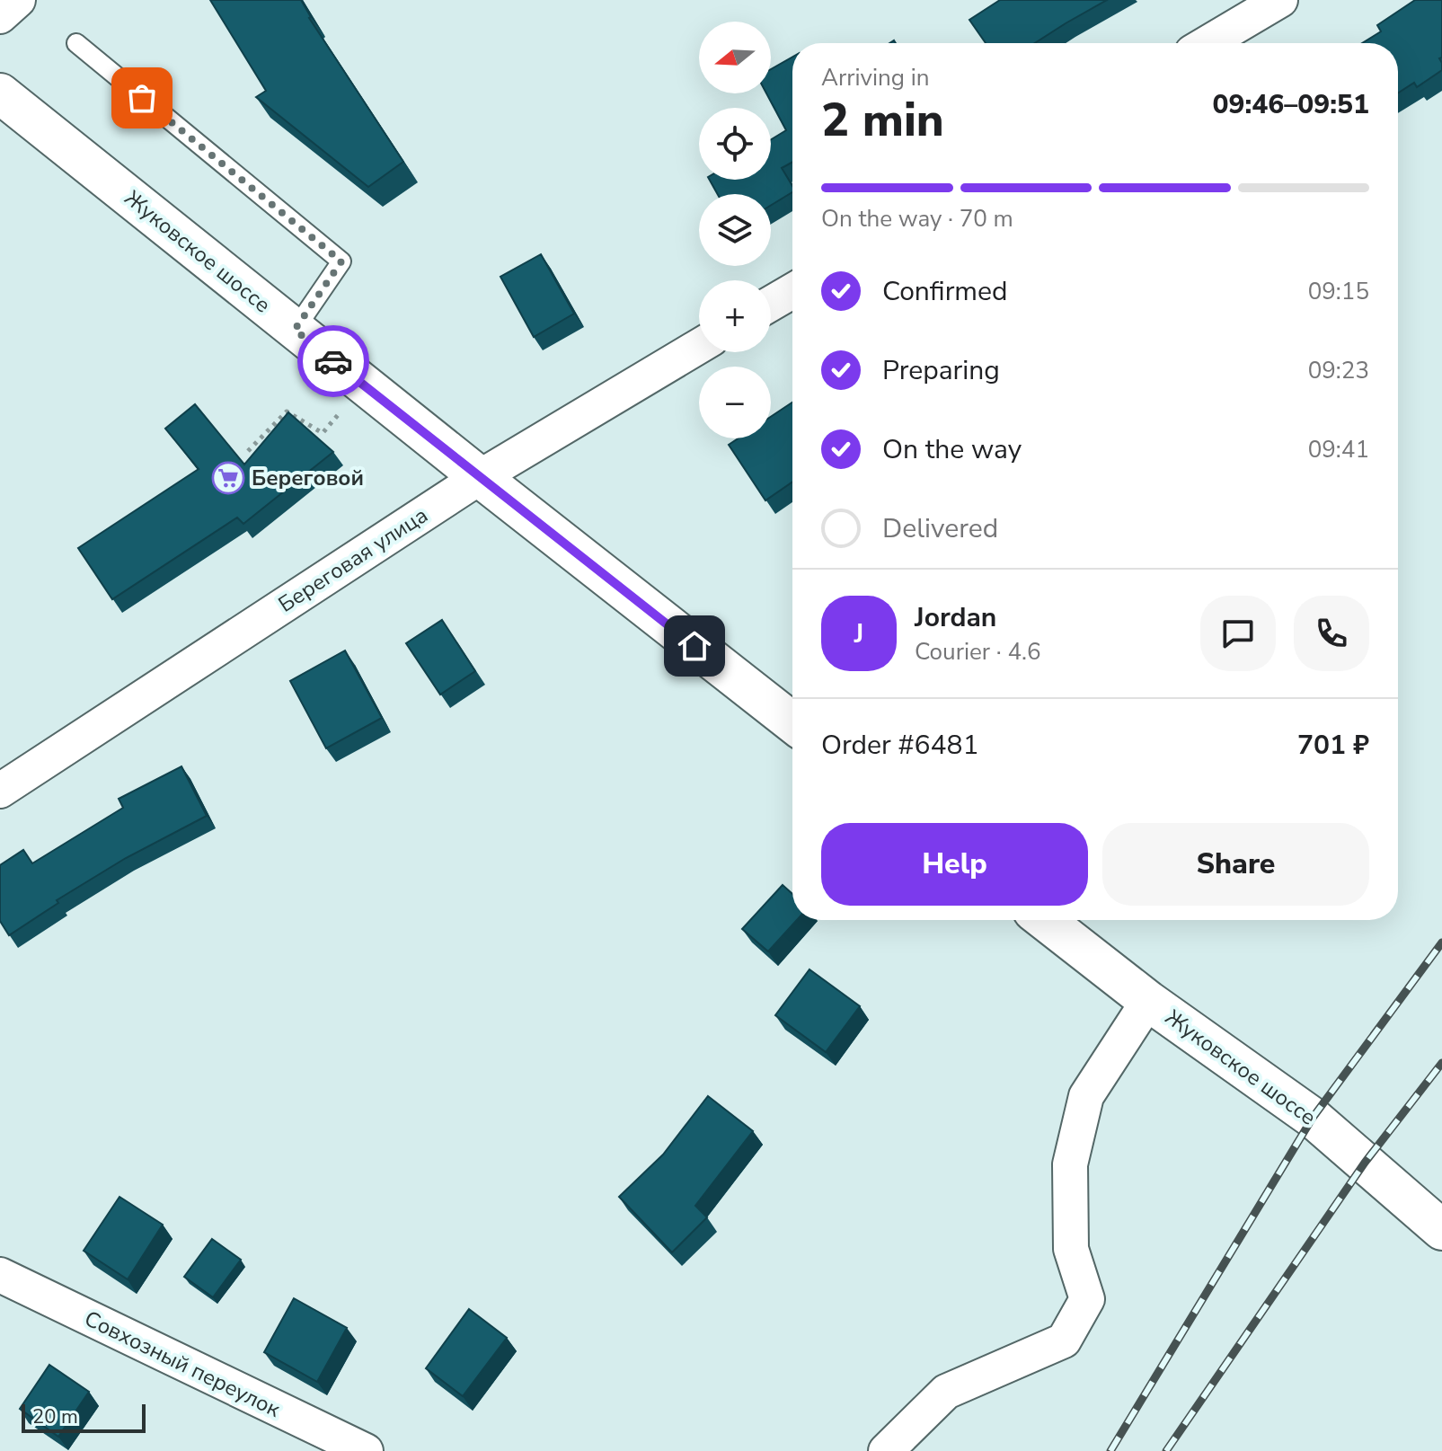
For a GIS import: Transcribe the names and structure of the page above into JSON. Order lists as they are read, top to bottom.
{
  "streets": {
    "main road": ["Жуковское шоссе"],
    "street": ["Береговая улица", "Совхозный переулок"]
  },
  "crossings": [
    ["Жуковское шоссе", "Береговая улица"]
  ],
  "places": {
    "supermarket": ["Береговой"]
  },
  "scale_bar": "20 m",
  "north": "left",
  "page": {
    "map_buttons": ["+", "−"],
    "heading": ["2 min", "Arriving in", "09:46–09:51"],
    "panel": [
      "Jordan",
      "Courier · 4.6",
      "Order #6481",
      "701 ₽"
    ],
    "bar": "On the way · 70 m",
    "list": [
      ["Confirmed", "09:15"],
      ["Preparing", "09:23"],
      ["On the way", "09:41"],
      "Delivered"
    ],
    "round": "J",
    "buttons": ["Help", "Share"],
    "scale": "20 m"
  }
}
